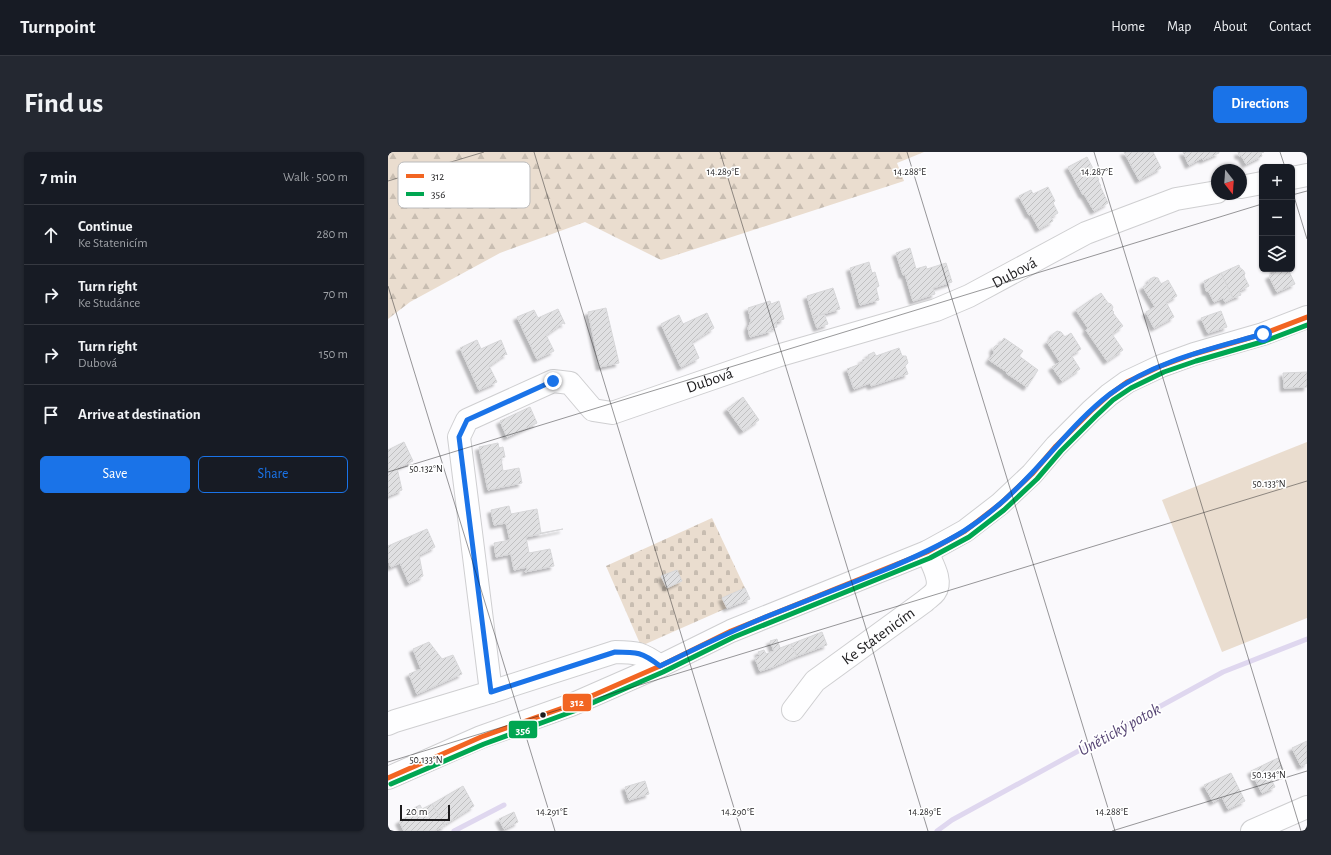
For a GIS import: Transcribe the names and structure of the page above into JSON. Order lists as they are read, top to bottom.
{
  "streets": {
    "street": ["Dubová", "Ke Statenicím"]
  },
  "water": ["Únětický potok"],
  "lines": ["transit line 312", "transit line 356"],
  "legend": ["312", "356"],
  "scale_bar": "20 m",
  "north": "bottom",
  "page": {
    "header": "Turnpoint",
    "nav": [
      "Home",
      "Map",
      "About",
      "Contact"
    ],
    "buttons": [
      "Directions",
      ["Save", "Share"]
    ],
    "title": "Find us",
    "heading": ["7 min", "Walk · 500 m"],
    "map_buttons": ["+", "−"],
    "list": [
      ["Continue", "Ke Statenicím", "280 m"],
      ["Turn right", "Ke Studánce", "70 m"],
      ["Turn right", "Dubová", "150 m"],
      "Arrive at destination"
    ],
    "scale": "20 m"
  },
  "coordinates": [
    "14.289°E",
    "14.288°E",
    "14.287°E",
    "50.132°N",
    "50.133°N",
    "50.134°N",
    "14.291°E",
    "14.290°E"
  ]
}
